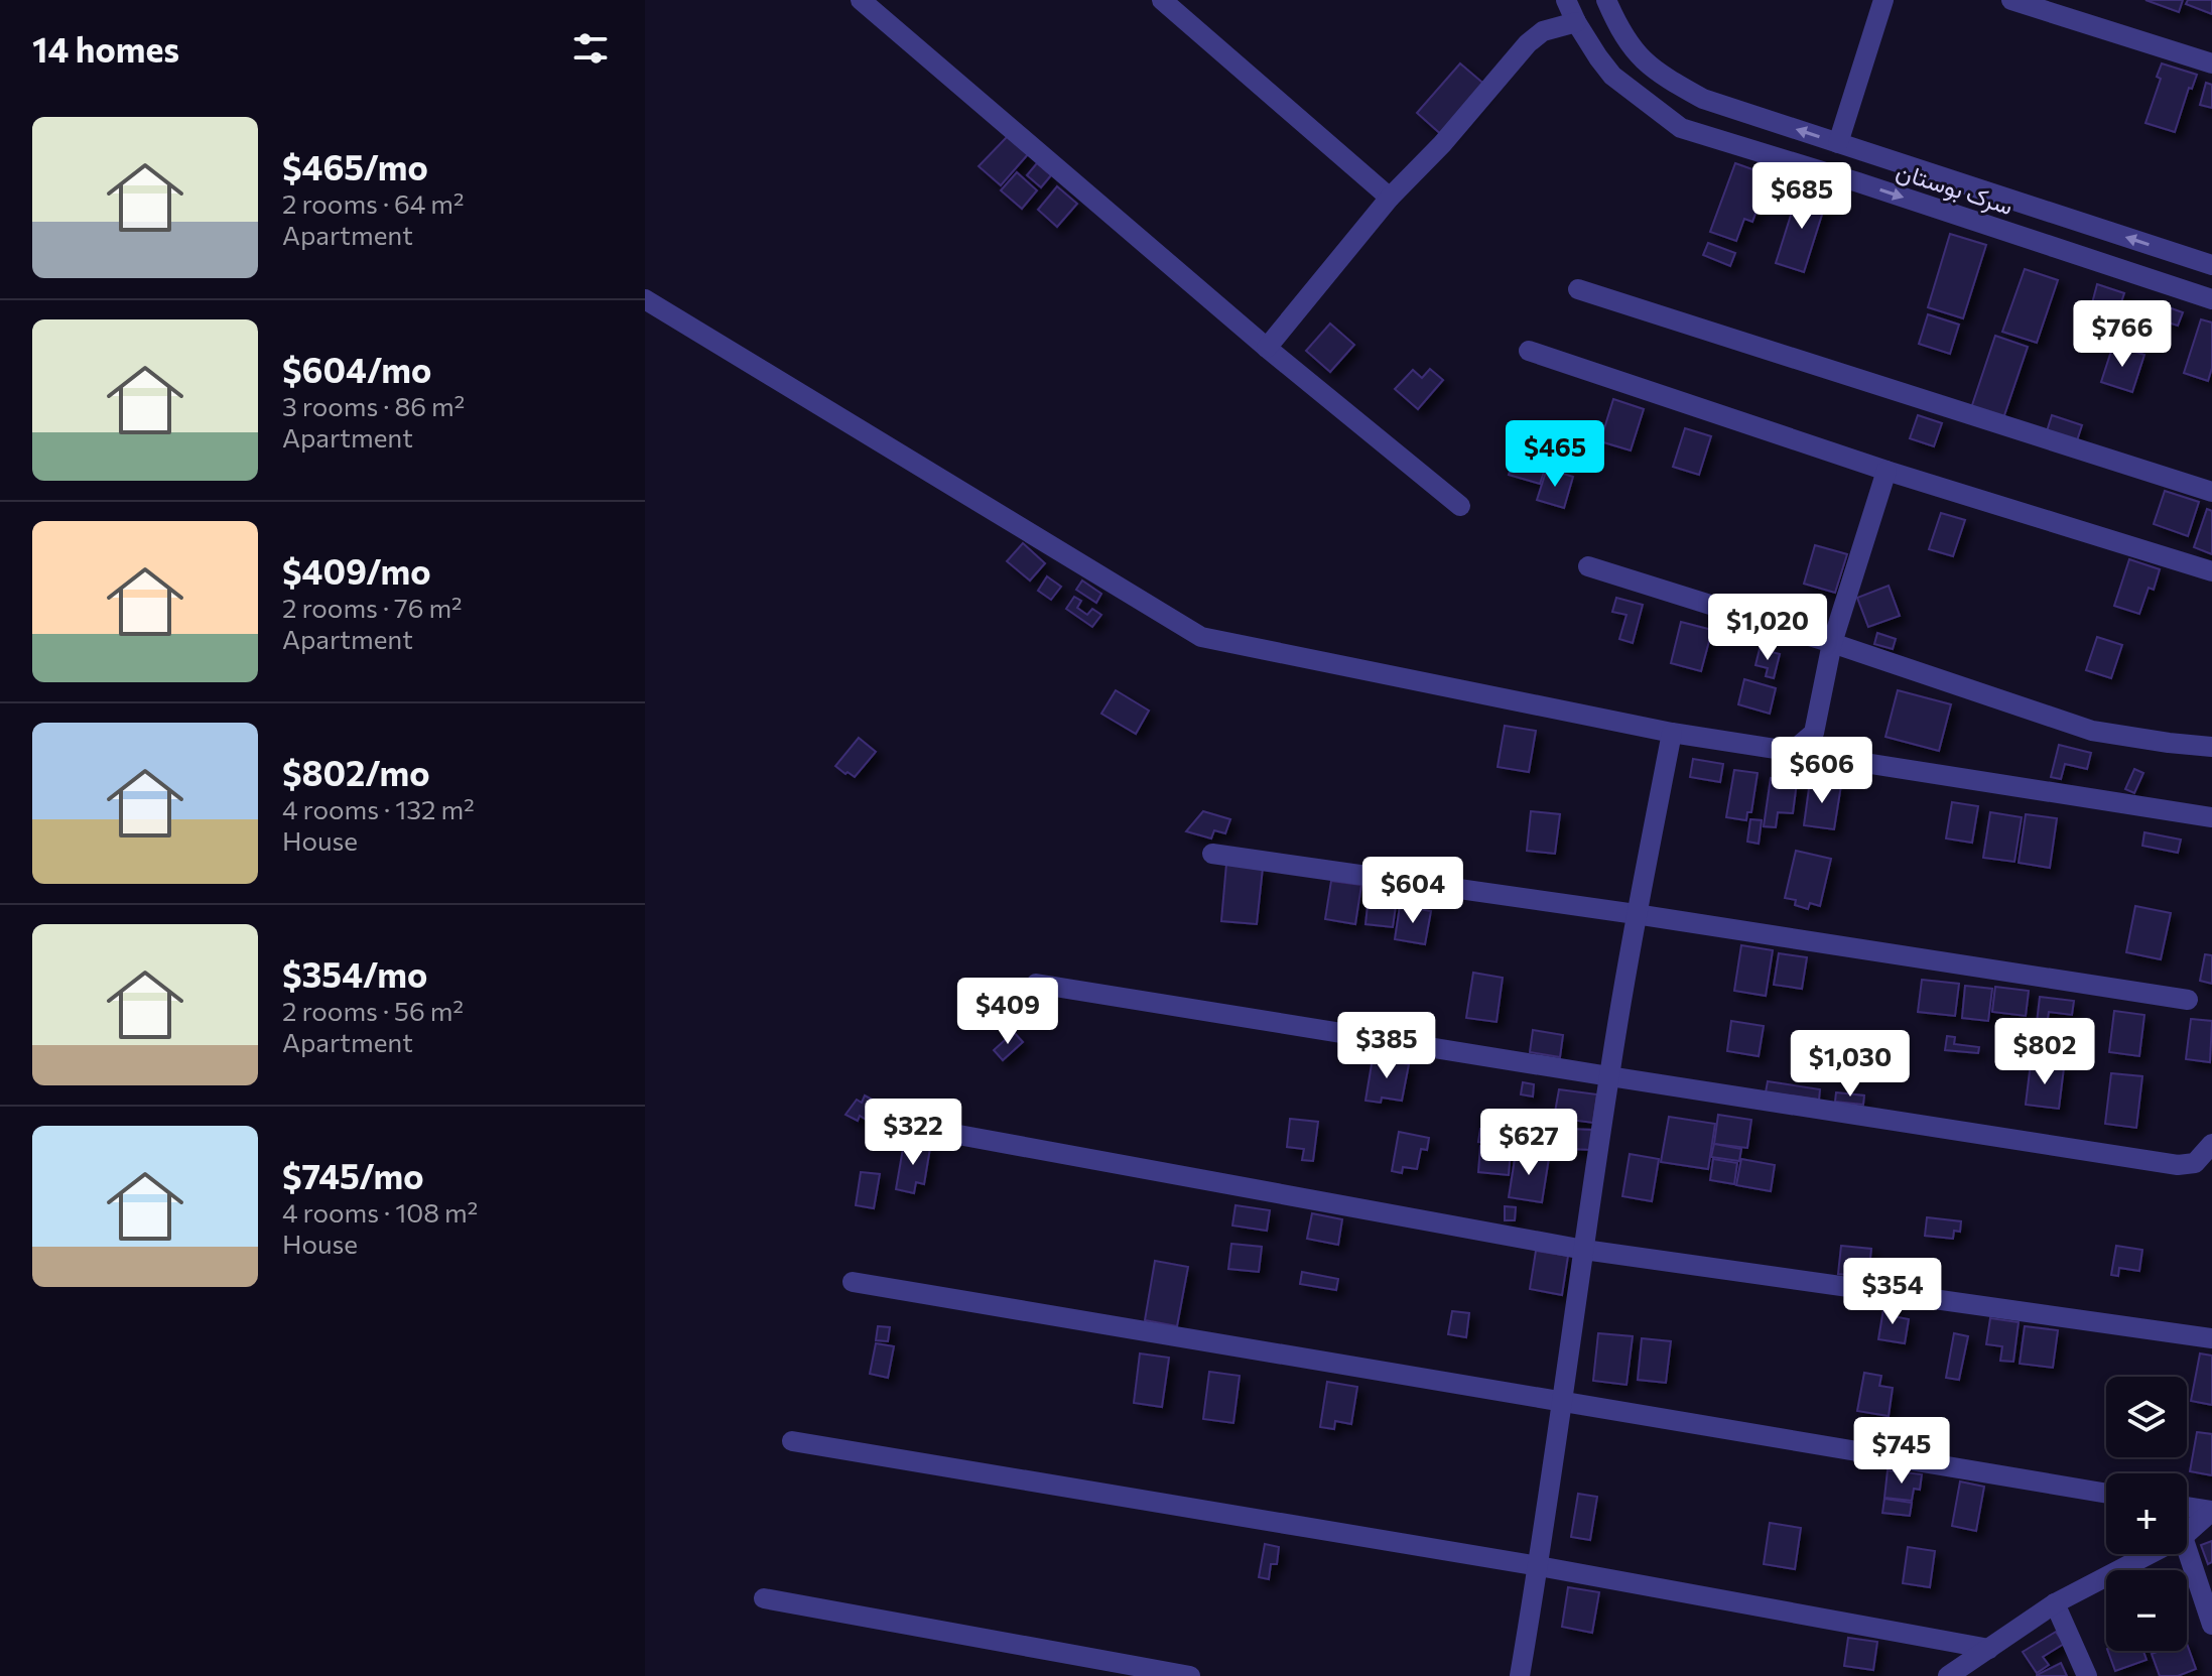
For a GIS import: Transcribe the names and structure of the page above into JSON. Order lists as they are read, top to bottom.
{
  "streets": {
    "street": ["سرک بوستان"]
  },
  "page": {
    "heading": "14 homes",
    "list": [
      {
        "name": "$465/mo",
        "note": "2 rooms · 64 m² · Apartment"
      },
      {
        "name": "$604/mo",
        "note": "3 rooms · 86 m² · Apartment"
      },
      {
        "name": "$409/mo",
        "note": "2 rooms · 76 m² · Apartment"
      },
      {
        "name": "$802/mo",
        "note": "4 rooms · 132 m² · House"
      },
      {
        "name": "$354/mo",
        "note": "2 rooms · 56 m² · Apartment"
      },
      {
        "name": "$745/mo",
        "note": "4 rooms · 108 m² · House"
      }
    ],
    "price": [
      "$685",
      "$766",
      "$465",
      "$1,020",
      "$606",
      "$604",
      "$409",
      "$385",
      "$802",
      "$1,030",
      "$322",
      "$627",
      "$354",
      "$745"
    ],
    "map_buttons": ["+", "−"]
  }
}
